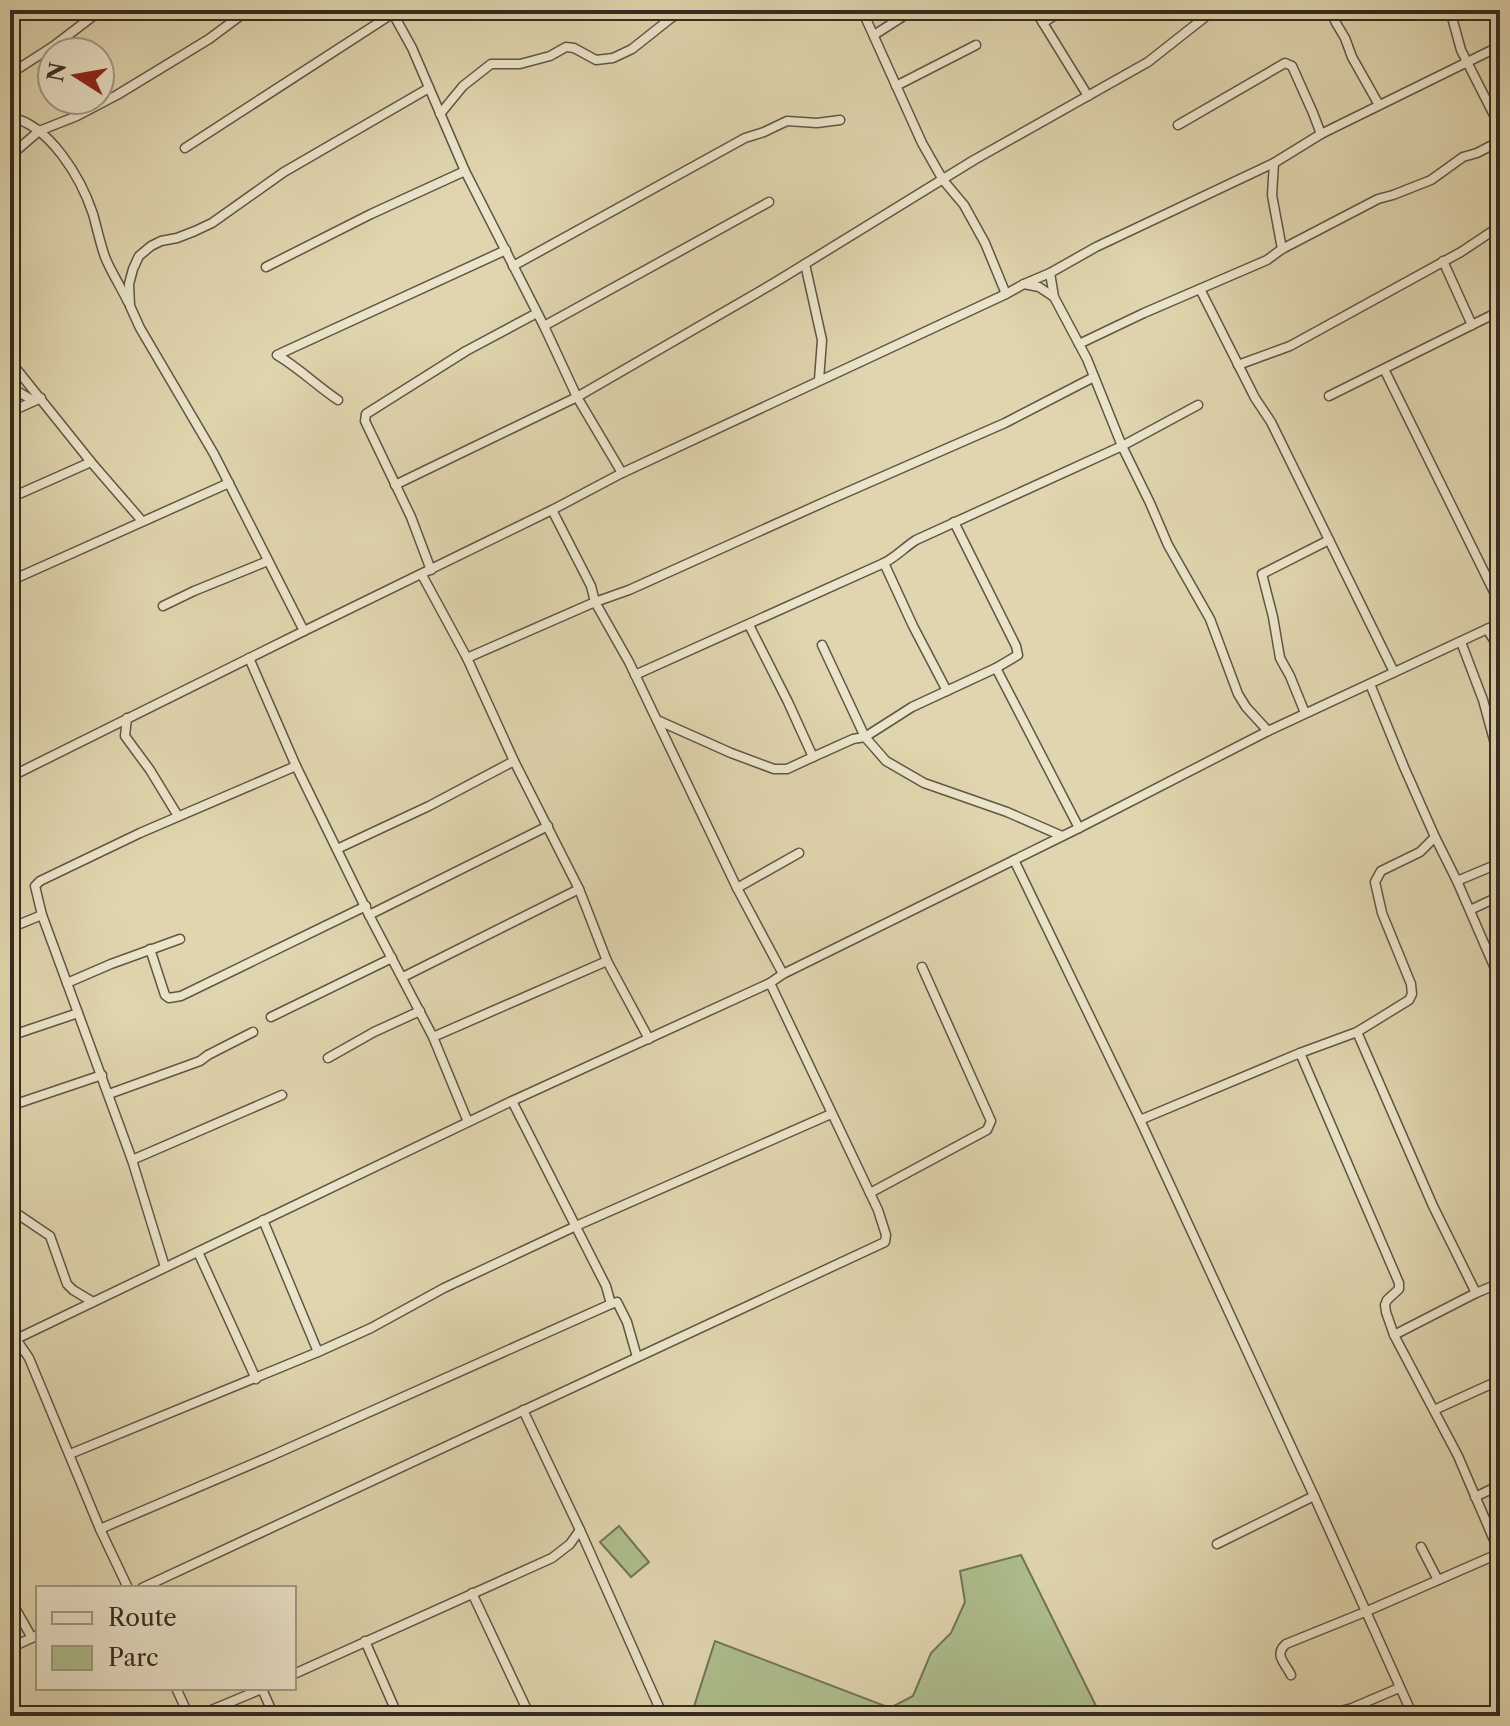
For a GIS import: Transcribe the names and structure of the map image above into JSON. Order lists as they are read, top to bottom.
{
  "legend": ["Route", "Parc"],
  "north": "left"
}
